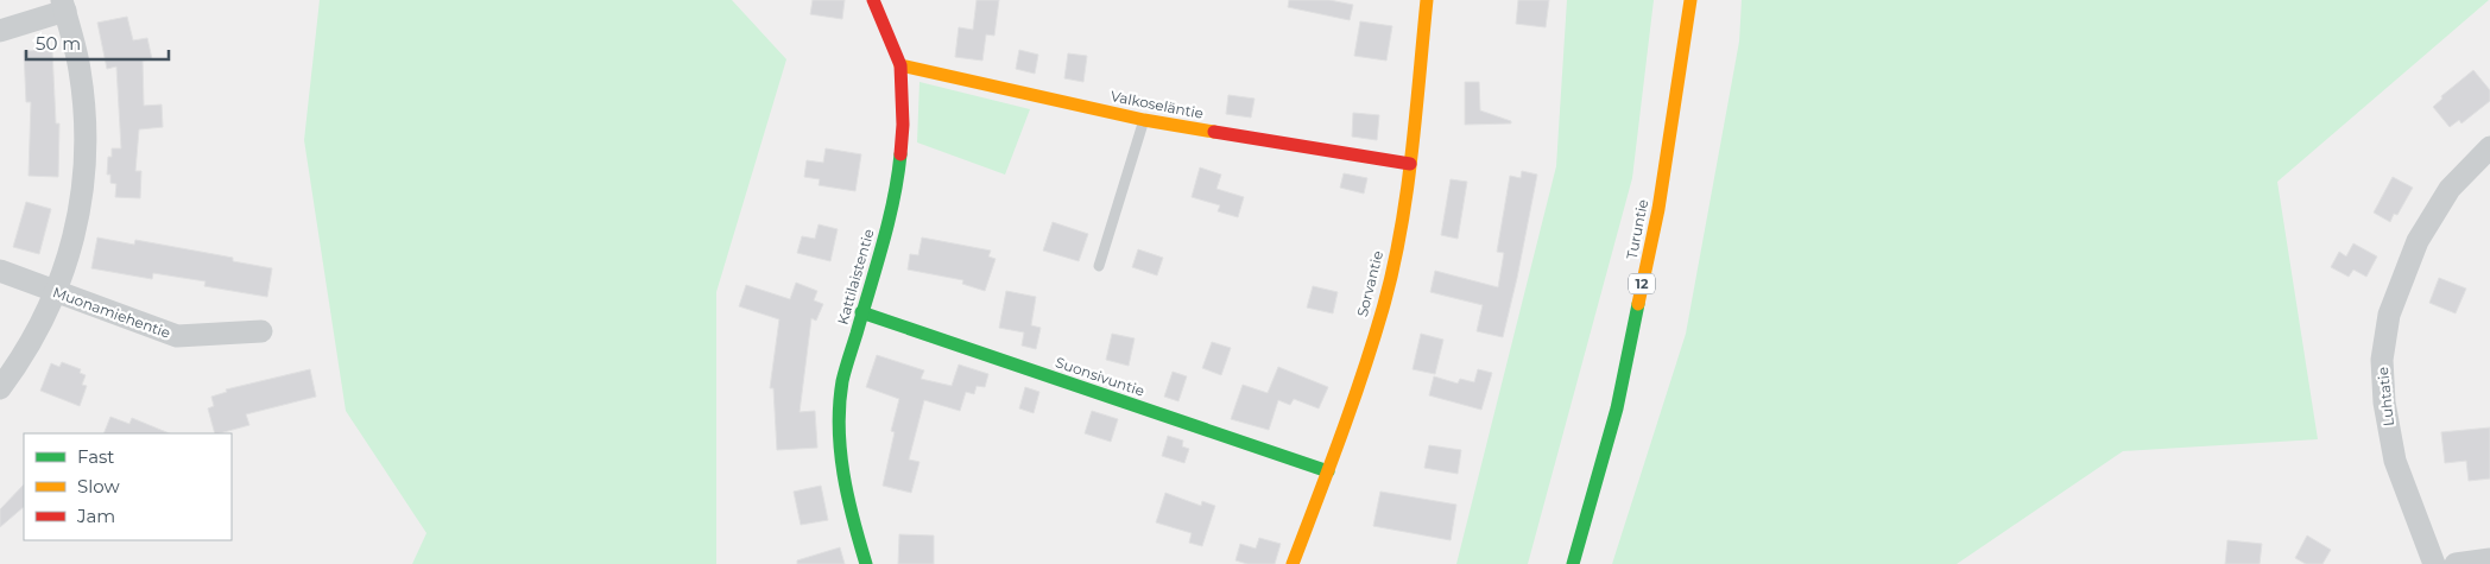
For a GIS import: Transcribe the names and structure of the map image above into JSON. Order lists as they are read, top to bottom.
{
  "streets": {
    "main road": [
      "Valkoseläntie",
      "Turuntie",
      "Kattilaistentie",
      "Sorvantie",
      "12",
      "Suonsivuntie"
    ],
    "street": ["Muonamiehentie", "Luhtatie"]
  },
  "crossings": [
    ["Valkoseläntie", "Kattilaistentie"],
    ["Valkoseläntie", "Sorvantie"],
    ["Kattilaistentie", "Suonsivuntie"],
    ["Sorvantie", "Suonsivuntie"]
  ],
  "legend": ["Fast", "Slow", "Jam"],
  "scale_bar": "50 m"
}
